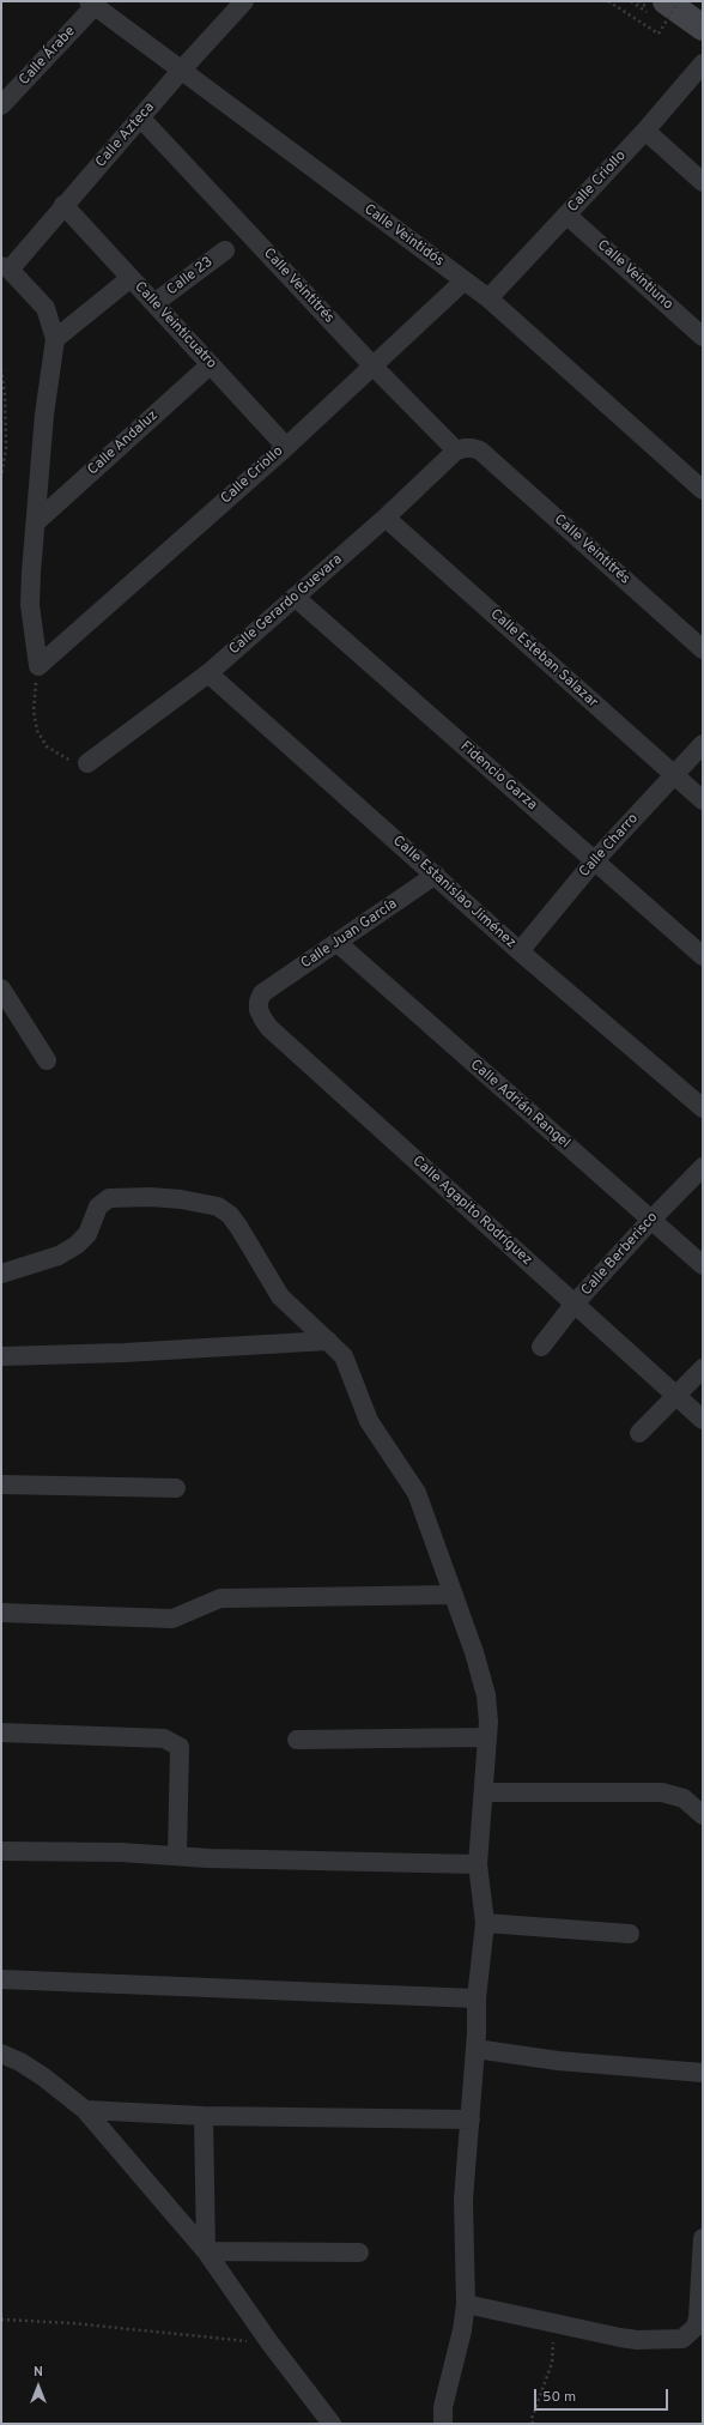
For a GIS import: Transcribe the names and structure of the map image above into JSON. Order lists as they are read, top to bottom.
{
  "streets": {
    "street": [
      "Calle Árabe",
      "Calle Azteca",
      "Calle Criollo",
      "Calle Veintidós",
      "Calle Veintiuno",
      "Calle 23",
      "Calle Veintitrés",
      "Calle Veinticuatro",
      "Calle Andaluz",
      "Calle Gerardo Guevara",
      "Calle Esteban Salazar",
      "Fidencio Garza",
      "Calle Charro",
      "Calle Estanislao Jiménez",
      "Calle Juan García",
      "Calle Adrián Rangel",
      "Calle Agapito Rodríguez",
      "Calle Berberisco"
    ]
  },
  "crossings": [
    ["Calle Árabe", "Calle Veintidós"],
    ["Calle Azteca", "Calle Veintidós"],
    ["Calle Azteca", "Calle Veintitrés"],
    ["Calle Azteca", "Calle Veinticuatro"],
    ["Calle Criollo", "Calle Veintidós"],
    ["Calle Criollo", "Calle Veintiuno"],
    ["Calle Criollo", "Calle Veintitrés"],
    ["Calle Criollo", "Calle Veinticuatro"],
    ["Calle 23", "Calle Veinticuatro"],
    ["Calle Veintitrés", "Calle Gerardo Guevara"],
    ["Calle Veinticuatro", "Calle Andaluz"],
    ["Calle Gerardo Guevara", "Calle Esteban Salazar"],
    ["Calle Gerardo Guevara", "Fidencio Garza"],
    ["Calle Gerardo Guevara", "Calle Estanislao Jiménez"],
    ["Calle Esteban Salazar", "Calle Charro"],
    ["Fidencio Garza", "Calle Charro"],
    ["Calle Charro", "Calle Estanislao Jiménez"],
    ["Calle Estanislao Jiménez", "Calle Juan García"],
    ["Calle Juan García", "Calle Adrián Rangel"],
    ["Calle Juan García", "Calle Agapito Rodríguez"],
    ["Calle Adrián Rangel", "Calle Berberisco"],
    ["Calle Agapito Rodríguez", "Calle Berberisco"]
  ],
  "scale_bar": "50 m",
  "north": "top"
}
